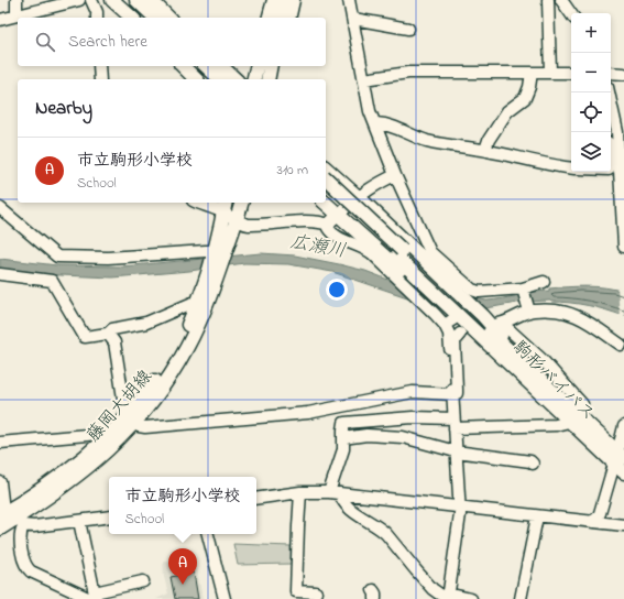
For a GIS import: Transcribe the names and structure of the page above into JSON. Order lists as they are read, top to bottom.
{
  "streets": {
    "main road": ["駒形バイパス", "藤岡大胡線"]
  },
  "water": ["広瀬川"],
  "page": {
    "map_buttons": ["+", "−"],
    "search": "Search here",
    "heading": "Nearby",
    "list": [
      {
        "mark": "A",
        "name": "市立駒形小学校",
        "note": "School",
        "value": "310 m"
      }
    ],
    "popup": ["市立駒形小学校", "School"],
    "pins": "A"
  }
}
